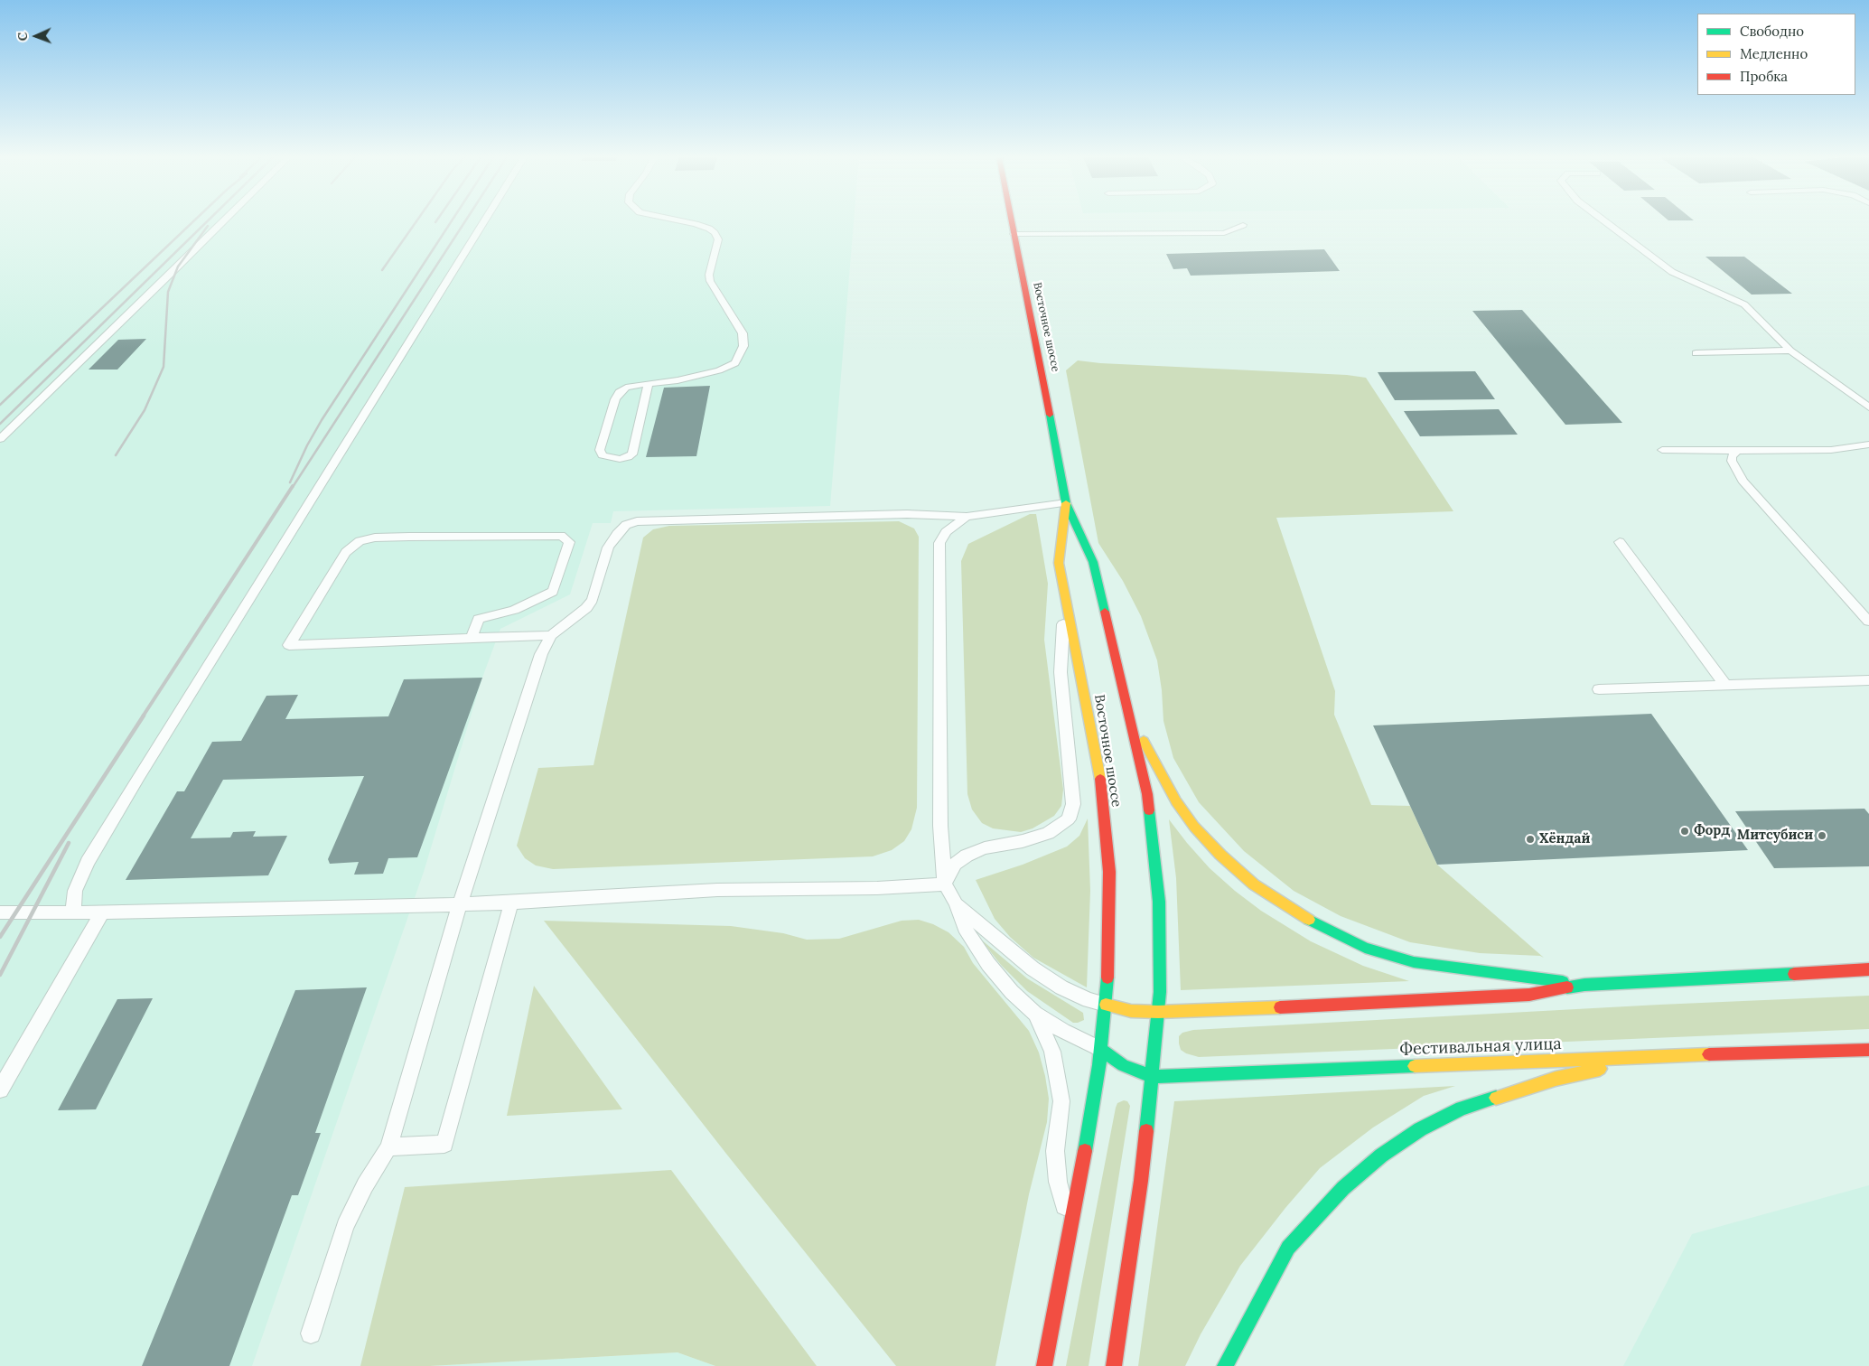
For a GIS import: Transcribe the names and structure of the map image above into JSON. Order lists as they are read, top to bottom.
{
  "streets": {
    "main road": ["Восточное шоссе", "Фестивальная улица"]
  },
  "crossings": [
    ["Восточное шоссе", "Фестивальная улица"]
  ],
  "places": ["Форд", "Митсубиси", "Хёндай"],
  "legend": ["Свободно", "Медленно", "Пробка"],
  "north": "left"
}
